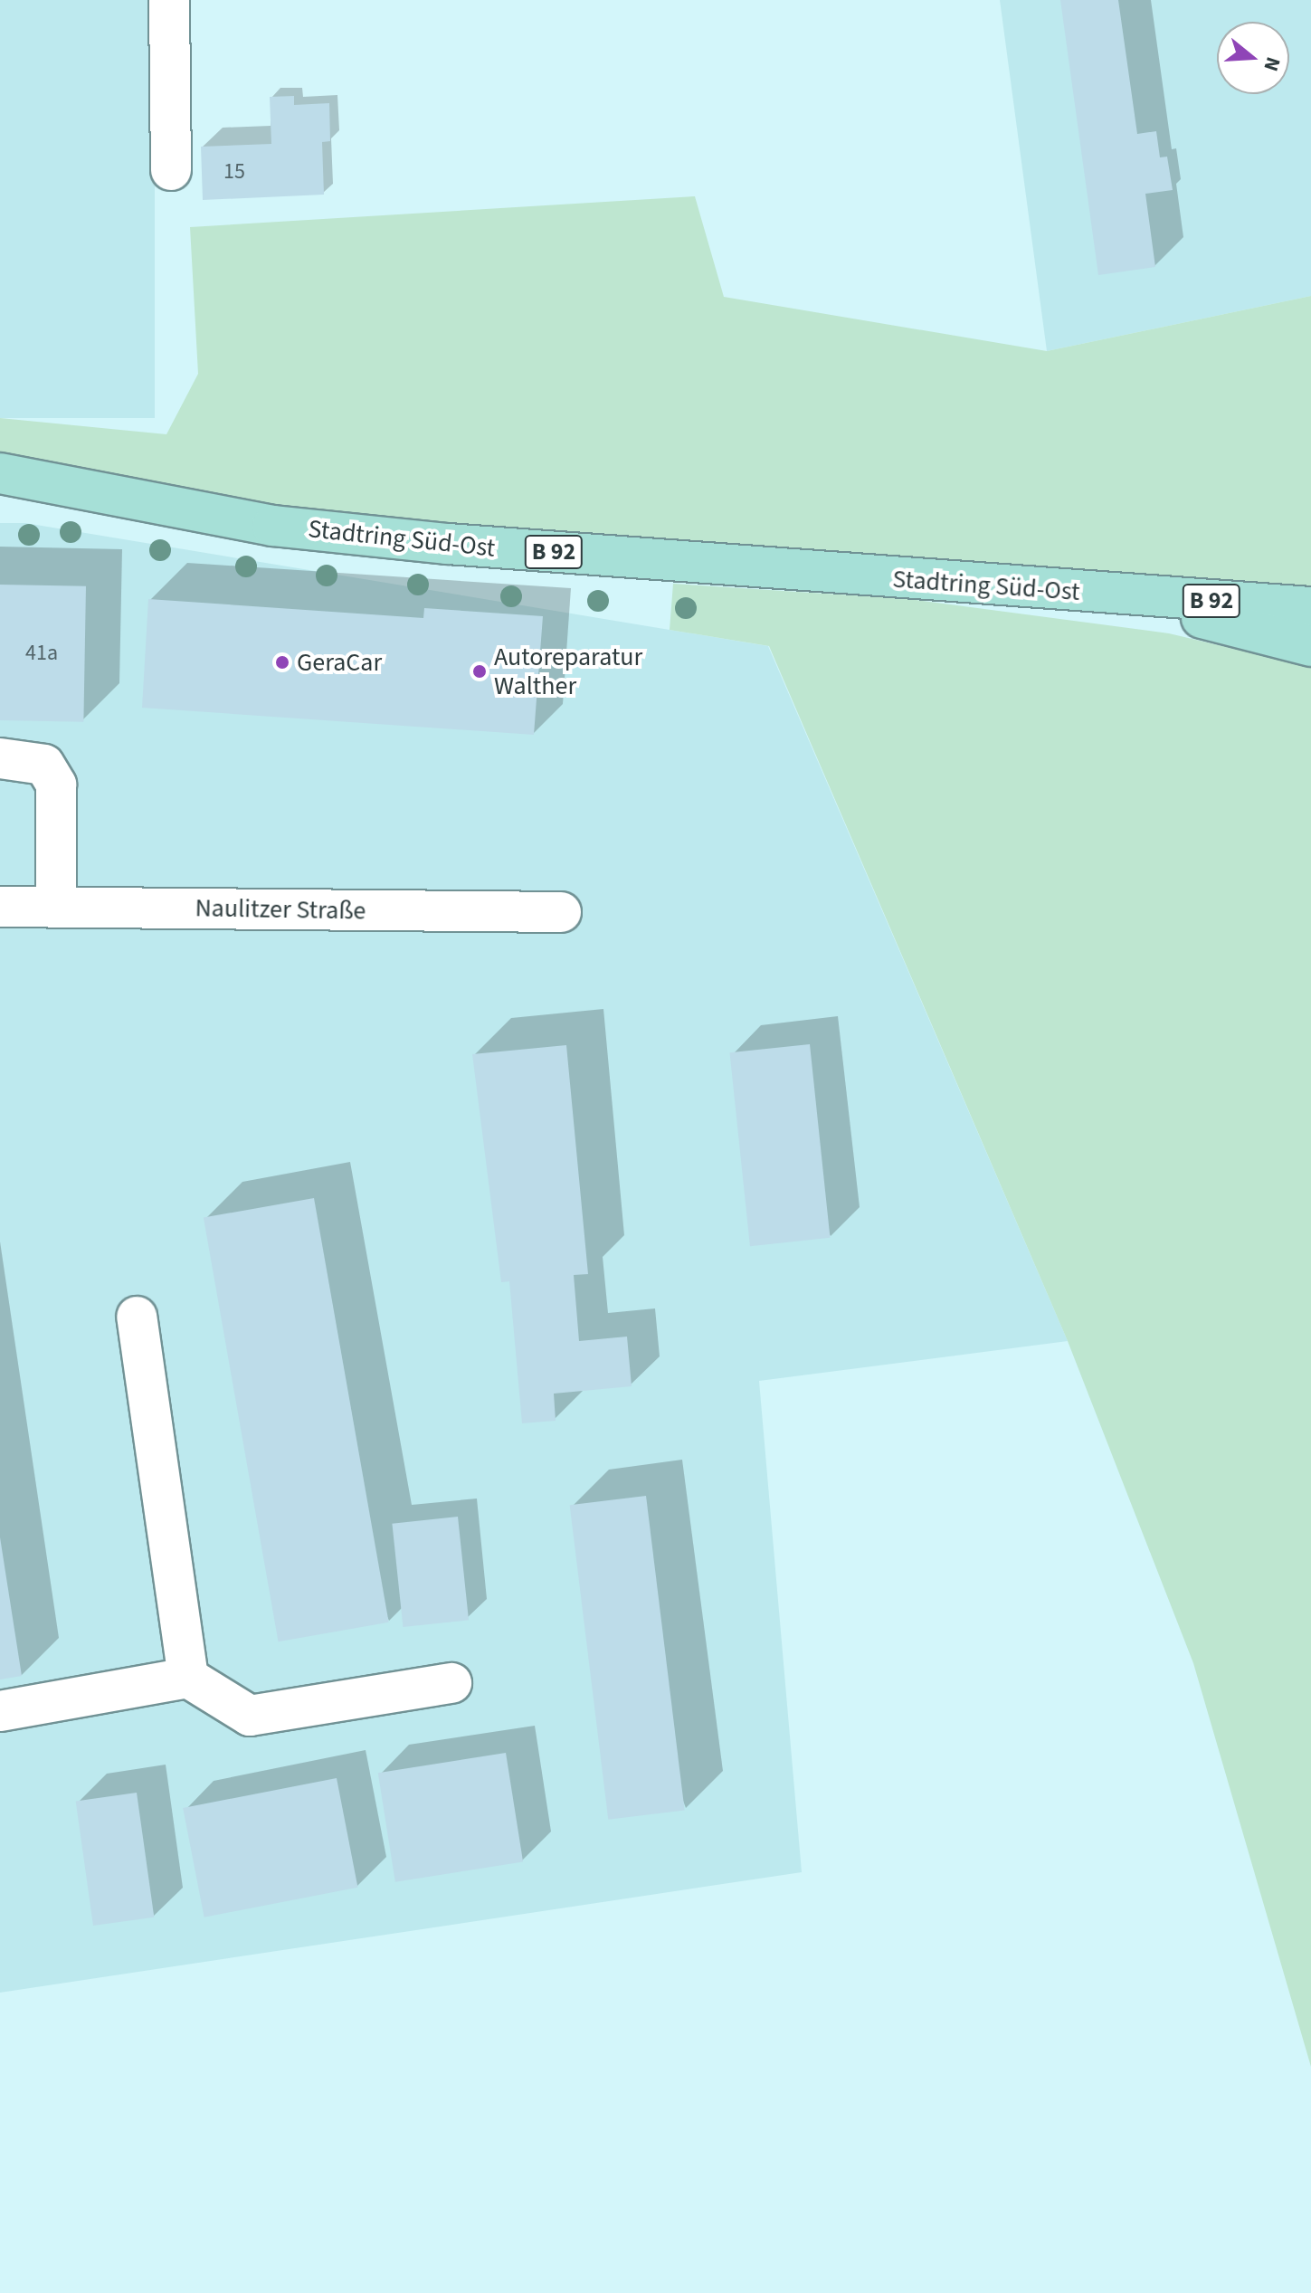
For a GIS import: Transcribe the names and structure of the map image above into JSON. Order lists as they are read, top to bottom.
{
  "streets": {
    "main road": ["Stadtring Süd-Ost", "B 92"],
    "street": ["Naulitzer Straße"]
  },
  "places": ["GeraCar", "Autoreparatur Walther"],
  "house_numbers": ["15", "41a"],
  "north": "right"
}
